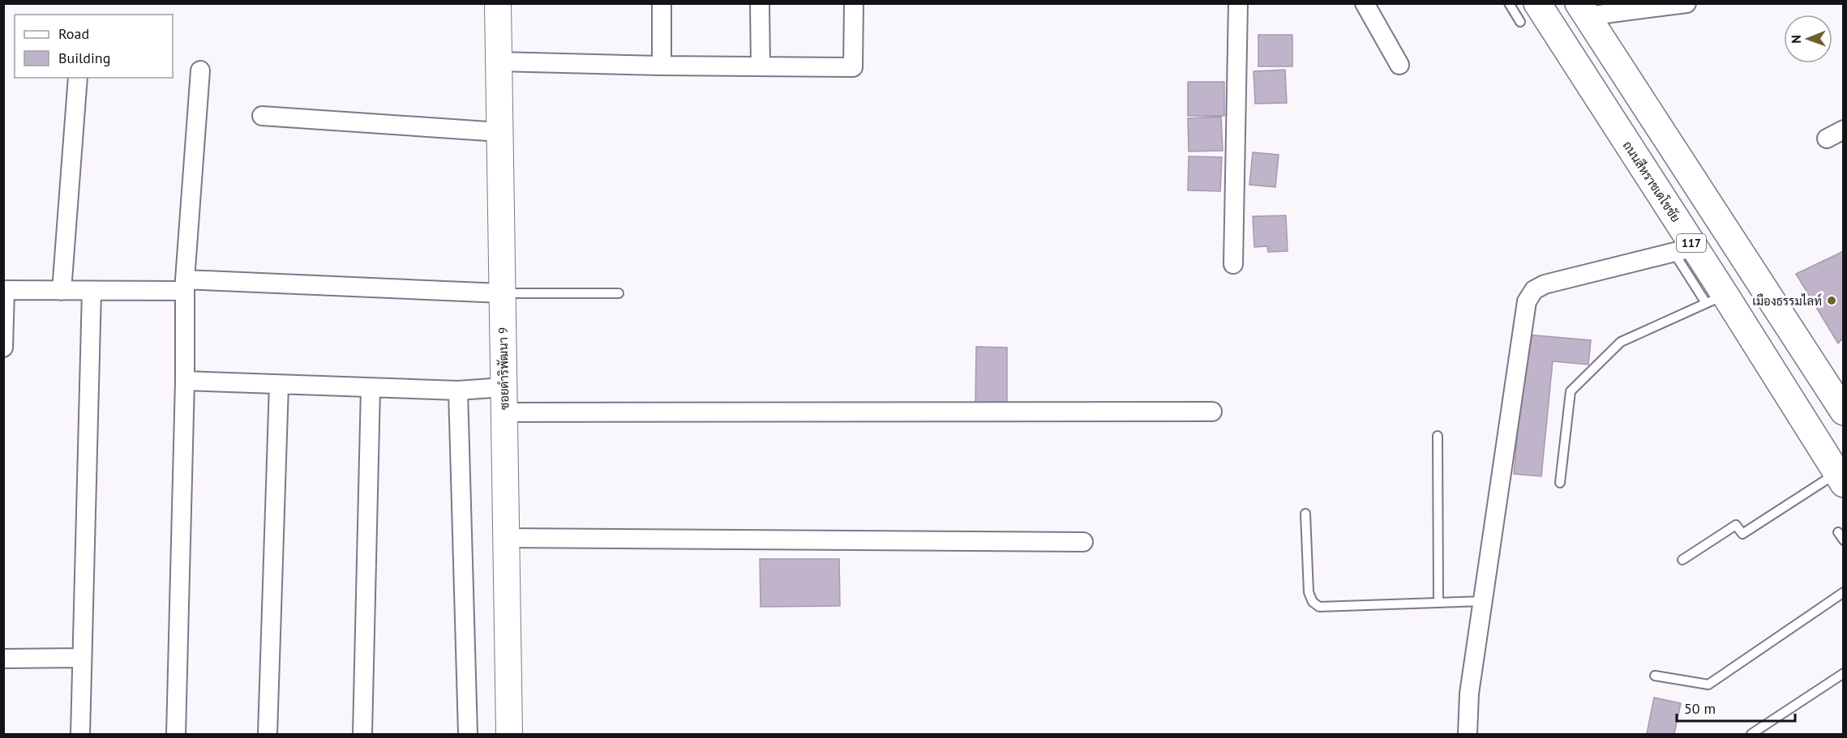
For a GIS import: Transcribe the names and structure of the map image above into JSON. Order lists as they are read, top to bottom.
{
  "streets": {
    "main road": ["ถนนสีหราชเดโชชัย", "117"],
    "street": ["ซอยดำริพัฒนา 9"]
  },
  "places": ["เมืองธรรมไลท์"],
  "legend": ["Road", "Building"],
  "scale_bar": "50 m",
  "north": "left"
}
